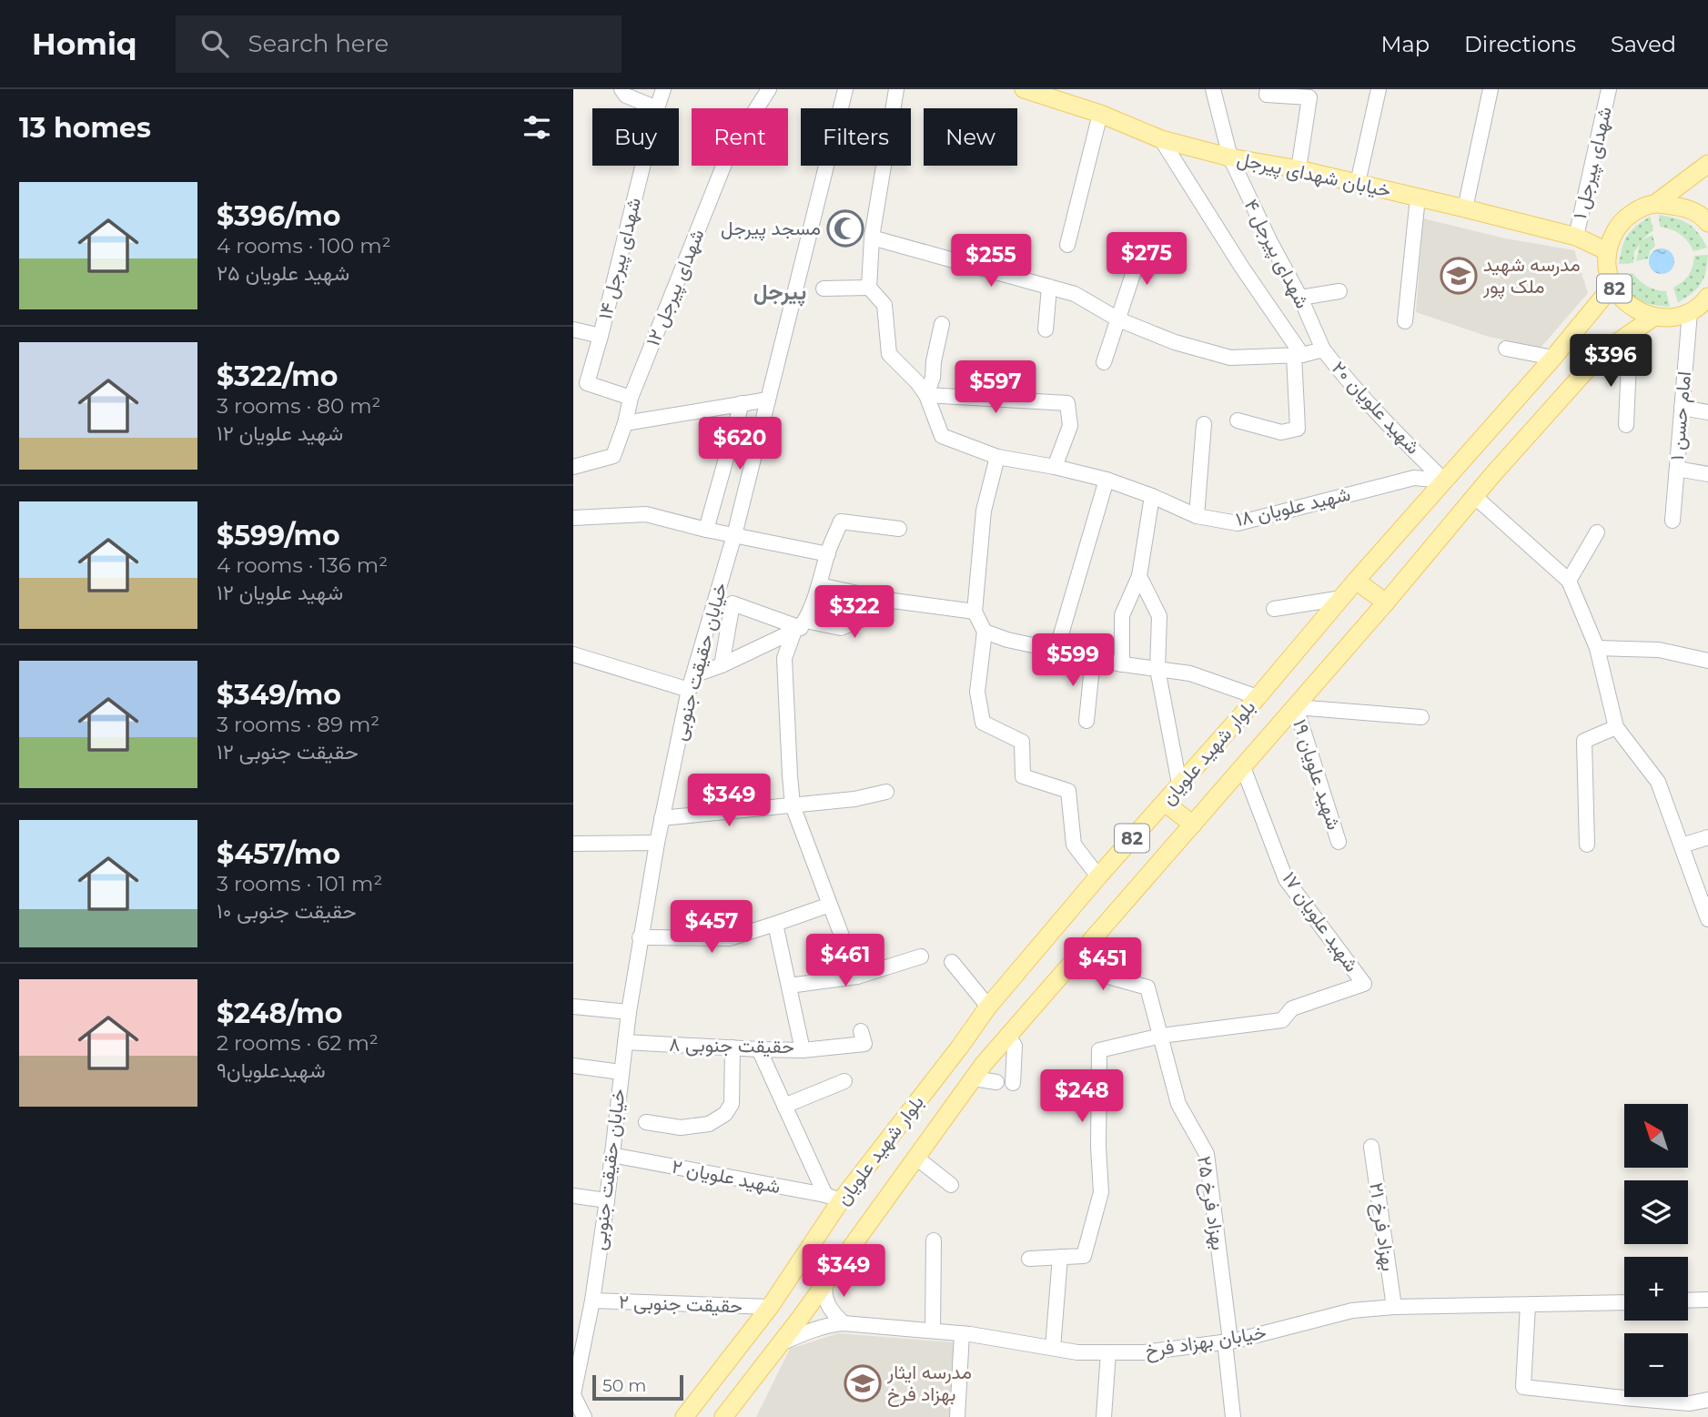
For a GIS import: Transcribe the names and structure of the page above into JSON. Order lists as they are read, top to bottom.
{
  "streets": {
    "main road": ["خیابان شهدای پیرجل", "82", "بلوار شهید علویان"],
    "street": [
      "شهدای ‍‍‍‍‍‍پیرجل ۱",
      "شهدای پیرجل ۴",
      "شهدای پیرجل ۱۴",
      "شهدای پیرجل ۱۲",
      "شهید علویان ۲۰",
      "امام حسن ۱",
      "شهید علویان ۱۸",
      "خیابان حقیقت جنوبی",
      "شهید علویان ۱۹",
      "شهید علویان ۱۷",
      "حقیقت جنوبی ۸",
      "شهید علویان ۲",
      "بهزاد فرخ ۲۵",
      "بهزاد فرخ ۲۱",
      "حقیقت جنوبی ۲",
      "خیابان بهزاد فرخ"
    ]
  },
  "crossings": [
    ["شهدای ‍‍‍‍‍‍پیرجل ۱", "خیابان شهدای پیرجل"],
    ["خیابان شهدای پیرجل", "شهدای پیرجل ۴"],
    ["خیابان شهدای پیرجل", "82"],
    ["شهدای پیرجل ۴", "شهید علویان ۲۰"],
    ["شهدای پیرجل ۱۴", "شهدای پیرجل ۱۲"],
    ["82", "امام حسن ۱"],
    ["82", "بلوار شهید علویان"],
    ["شهید علویان ۲۰", "شهید علویان ۱۸"],
    ["شهید علویان ۲۰", "بلوار شهید علویان"],
    ["شهید علویان ۱۸", "بلوار شهید علویان"],
    ["خیابان حقیقت جنوبی", "حقیقت جنوبی ۸"],
    ["خیابان حقیقت جنوبی", "شهید علویان ۲"],
    ["خیابان حقیقت جنوبی", "حقیقت جنوبی ۲"],
    ["بلوار شهید علویان", "شهید علویان ۱۹"],
    ["بلوار شهید علویان", "شهید علویان ۱۷"],
    ["بلوار شهید علویان", "شهید علویان ۲"],
    ["بلوار شهید علویان", "بهزاد فرخ ۲۵"],
    ["بلوار شهید علویان", "حقیقت جنوبی ۲"],
    ["بلوار شهید علویان", "خیابان بهزاد فرخ"],
    ["شهید علویان ۱۷", "بهزاد فرخ ۲۵"],
    ["بهزاد فرخ ۲۵", "خیابان بهزاد فرخ"],
    ["بهزاد فرخ ۲۱", "خیابان بهزاد فرخ"]
  ],
  "districts": ["پیرجل"],
  "places": {
    "mosque": ["مسجد پیرجل"],
    "school or university": ["مدرسه شهید ملک پور", "مدرسه ایثار بهزاد فرخ"]
  },
  "scale_bar": "50 m",
  "north": "top left",
  "page": {
    "header": "Homiq",
    "search": "Search here",
    "nav": ["Map", "Directions", "Saved"],
    "heading": "13 homes",
    "chip": [
      "Buy",
      "Rent",
      "Filters",
      "New"
    ],
    "list": [
      {
        "name": "$396/mo",
        "note": "4 rooms · 100 m² · شهید علویان ۲۵"
      },
      {
        "name": "$322/mo",
        "note": "3 rooms · 80 m² · شهید علویان ۱۲"
      },
      {
        "name": "$599/mo",
        "note": "4 rooms · 136 m² · شهید علویان ۱۲"
      },
      {
        "name": "$349/mo",
        "note": "3 rooms · 89 m² · حقیقت جنوبی ۱۲"
      },
      {
        "name": "$457/mo",
        "note": "3 rooms · 101 m² · حقیقت جنوبی ۱۰"
      },
      {
        "name": "$248/mo",
        "note": "2 rooms · 62 m² · شهیدعلویان۹"
      }
    ],
    "price": [
      "$275",
      "$255",
      "$396",
      "$597",
      "$620",
      "$322",
      "$599",
      "$349",
      "$457",
      "$461",
      "$451",
      "$248",
      "$349"
    ],
    "map_buttons": ["+", "−"],
    "scale": "50 m"
  }
}
